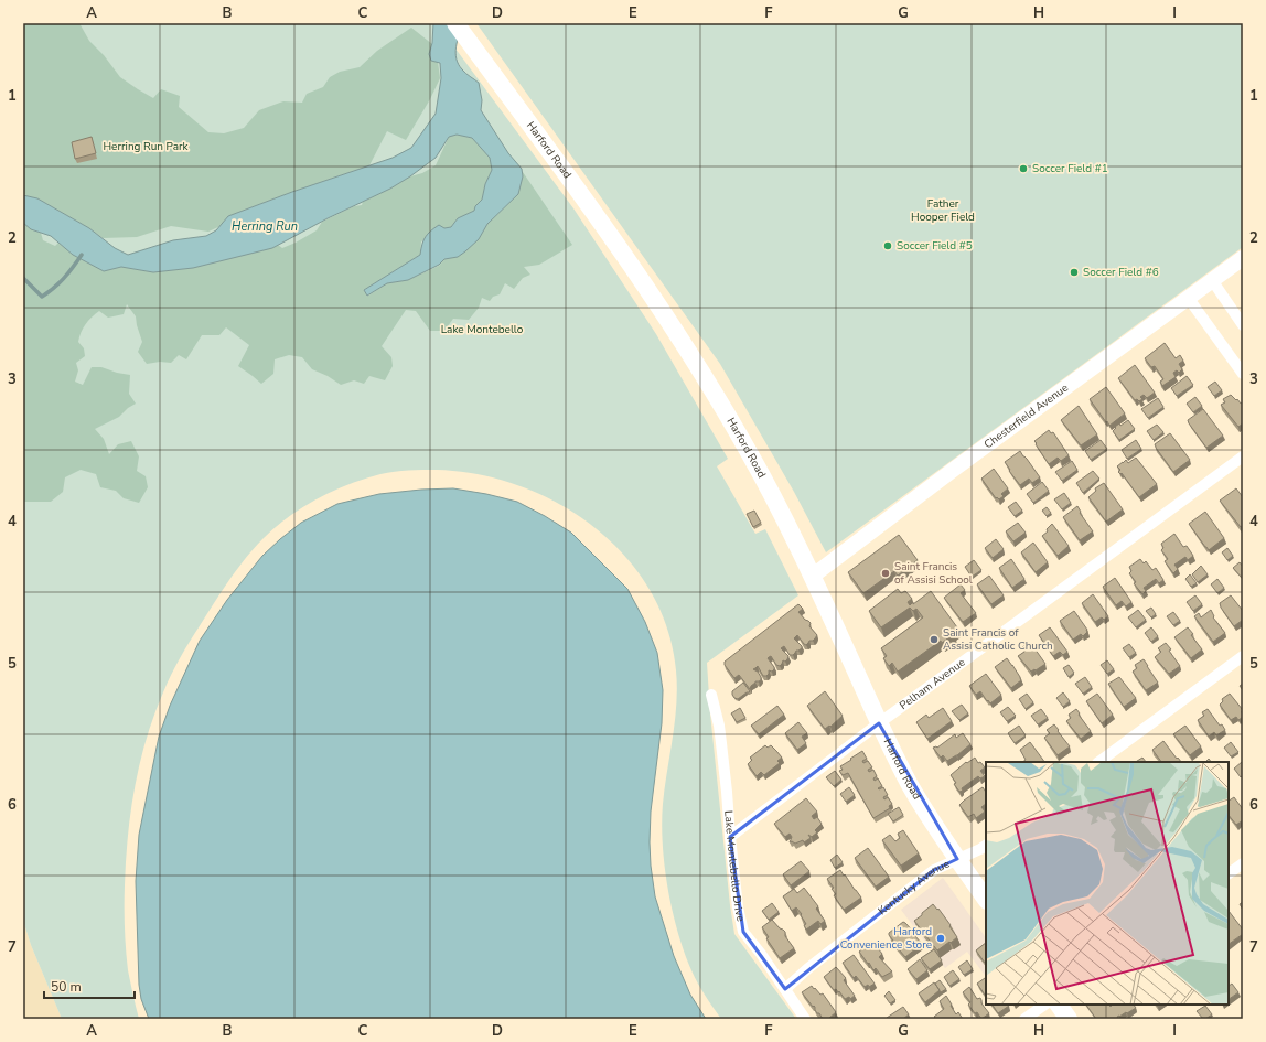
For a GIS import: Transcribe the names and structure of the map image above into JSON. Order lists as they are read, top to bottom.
{
  "streets": {
    "main road": ["Harford Road"],
    "street": [
      "Chesterfield Avenue",
      "Pelham Avenue",
      "Lake Montebello Drive",
      "Kentucky Avenue"
    ]
  },
  "crossings": [
    ["Harford Road", "Chesterfield Avenue"],
    ["Harford Road", "Pelham Avenue"],
    ["Harford Road", "Kentucky Avenue"],
    ["Pelham Avenue", "Lake Montebello Drive"],
    ["Lake Montebello Drive", "Kentucky Avenue"]
  ],
  "water": ["Herring Run"],
  "parks": ["Herring Run Park", "Father Hooper Field", "Lake Montebello"],
  "places": [
    "Soccer Field #1",
    "Soccer Field #5",
    "Soccer Field #6",
    "Saint Francis of Assisi School",
    "Saint Francis of Assisi Catholic Church",
    "Harford Convenience Store"
  ],
  "scale_bar": "50 m",
  "grid": {
    "columns": [
      "A",
      "B",
      "C",
      "D",
      "E",
      "F",
      "G",
      "H",
      "I"
    ],
    "rows": [
      "1",
      "2",
      "3",
      "4",
      "5",
      "6",
      "7"
    ]
  }
}
